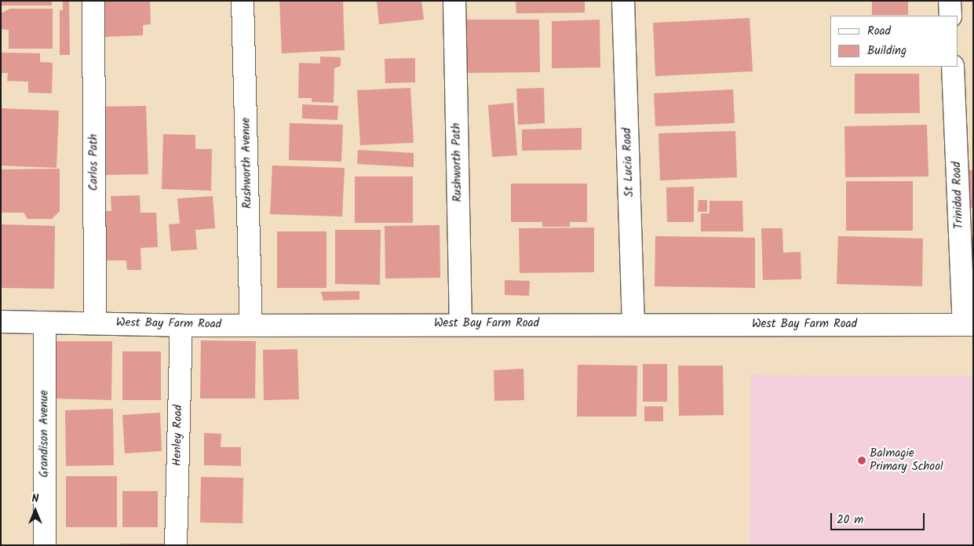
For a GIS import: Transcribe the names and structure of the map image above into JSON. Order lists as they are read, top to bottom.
{
  "streets": {
    "street": [
      "Carlos Path",
      "Rushworth Path",
      "St Lucia Road",
      "Rushworth Avenue",
      "Trinidad Road",
      "West Bay Farm Road",
      "Grandison Avenue",
      "Henley Road"
    ]
  },
  "crossings": [
    ["Carlos Path", "West Bay Farm Road"],
    ["Rushworth Path", "West Bay Farm Road"],
    ["St Lucia Road", "West Bay Farm Road"],
    ["Rushworth Avenue", "West Bay Farm Road"],
    ["Trinidad Road", "West Bay Farm Road"],
    ["West Bay Farm Road", "Grandison Avenue"],
    ["West Bay Farm Road", "Henley Road"]
  ],
  "places": ["Balmagie Primary School"],
  "legend": ["Road", "Building"],
  "scale_bar": "20 m",
  "north": "top"
}
